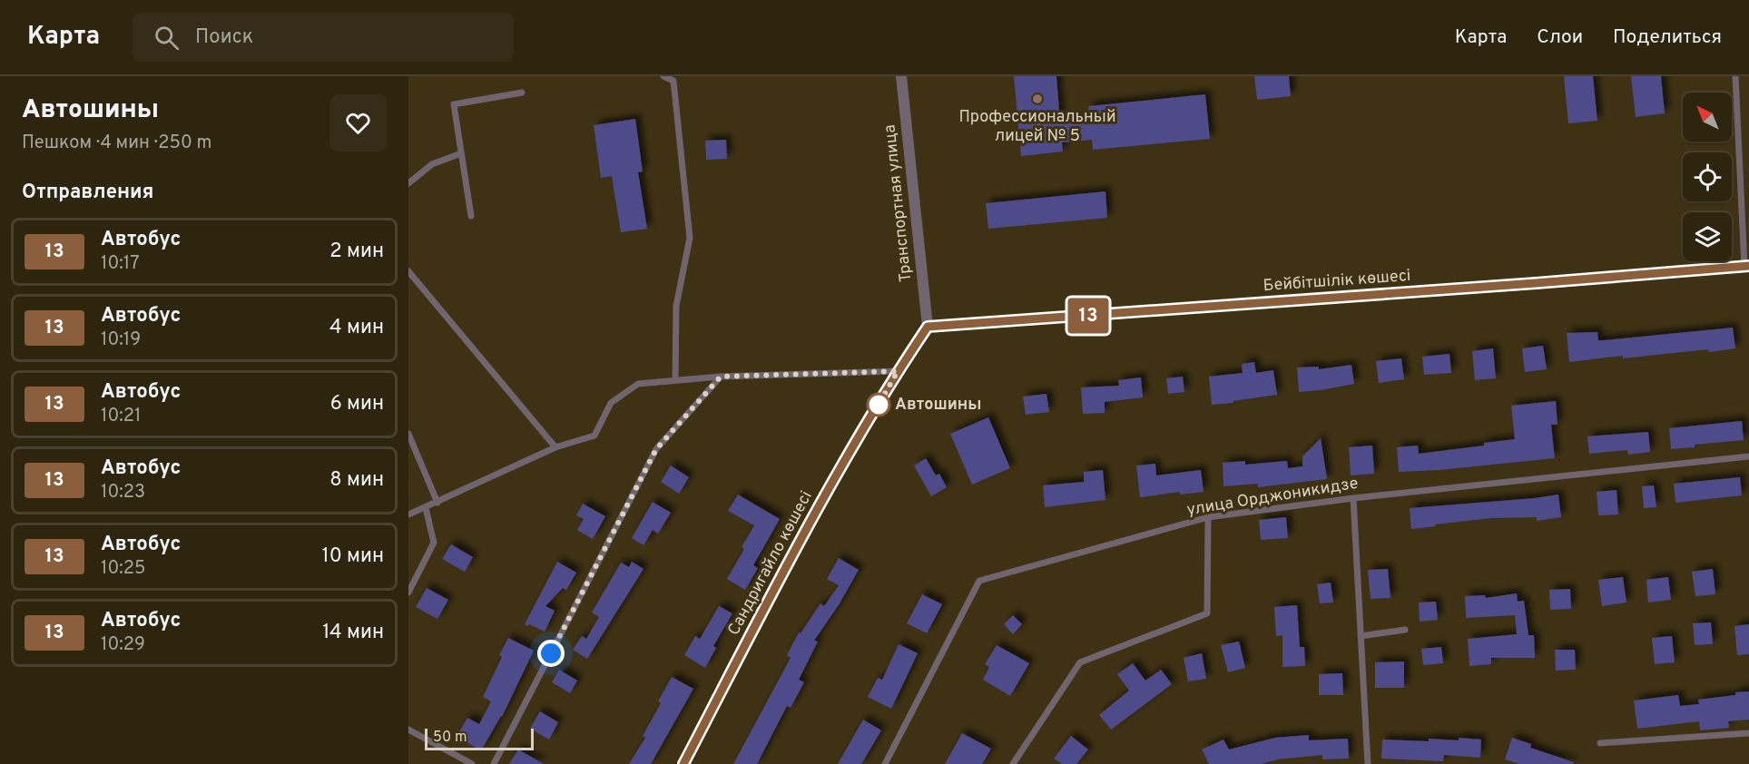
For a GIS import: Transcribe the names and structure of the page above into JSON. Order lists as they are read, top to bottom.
{
  "streets": {
    "street": ["Транспортная улица", "Бейбітшілік көшесі", "Сандригайло көшесі"],
    "lane": ["улица Орджоникидзе"]
  },
  "crossings": [
    ["Транспортная улица", "Бейбітшілік көшесі"],
    ["Транспортная улица", "Сандригайло көшесі"],
    ["Бейбітшілік көшесі", "Сандригайло көшесі"]
  ],
  "places": ["Профессиональный лицей № 5", "Автошины"],
  "lines": ["bus line 13"],
  "scale_bar": "50 m",
  "north": "top left",
  "page": {
    "header": "Карта",
    "search": "Поиск",
    "nav": ["Карта", "Слои", "Поделиться"],
    "heading": [
      ["Автошины", "Пешком · 4 мин · 250 m"],
      "Отправления"
    ],
    "on_map": "13",
    "list": [
      {
        "mark": "13",
        "name": "Автобус",
        "note": "10:17",
        "value": "2 мин"
      },
      {
        "mark": "13",
        "name": "Автобус",
        "note": "10:19",
        "value": "4 мин"
      },
      {
        "mark": "13",
        "name": "Автобус",
        "note": "10:21",
        "value": "6 мин"
      },
      {
        "mark": "13",
        "name": "Автобус",
        "note": "10:23",
        "value": "8 мин"
      },
      {
        "mark": "13",
        "name": "Автобус",
        "note": "10:25",
        "value": "10 мин"
      },
      {
        "mark": "13",
        "name": "Автобус",
        "note": "10:29",
        "value": "14 мин"
      }
    ],
    "scale": "50 m"
  }
}
